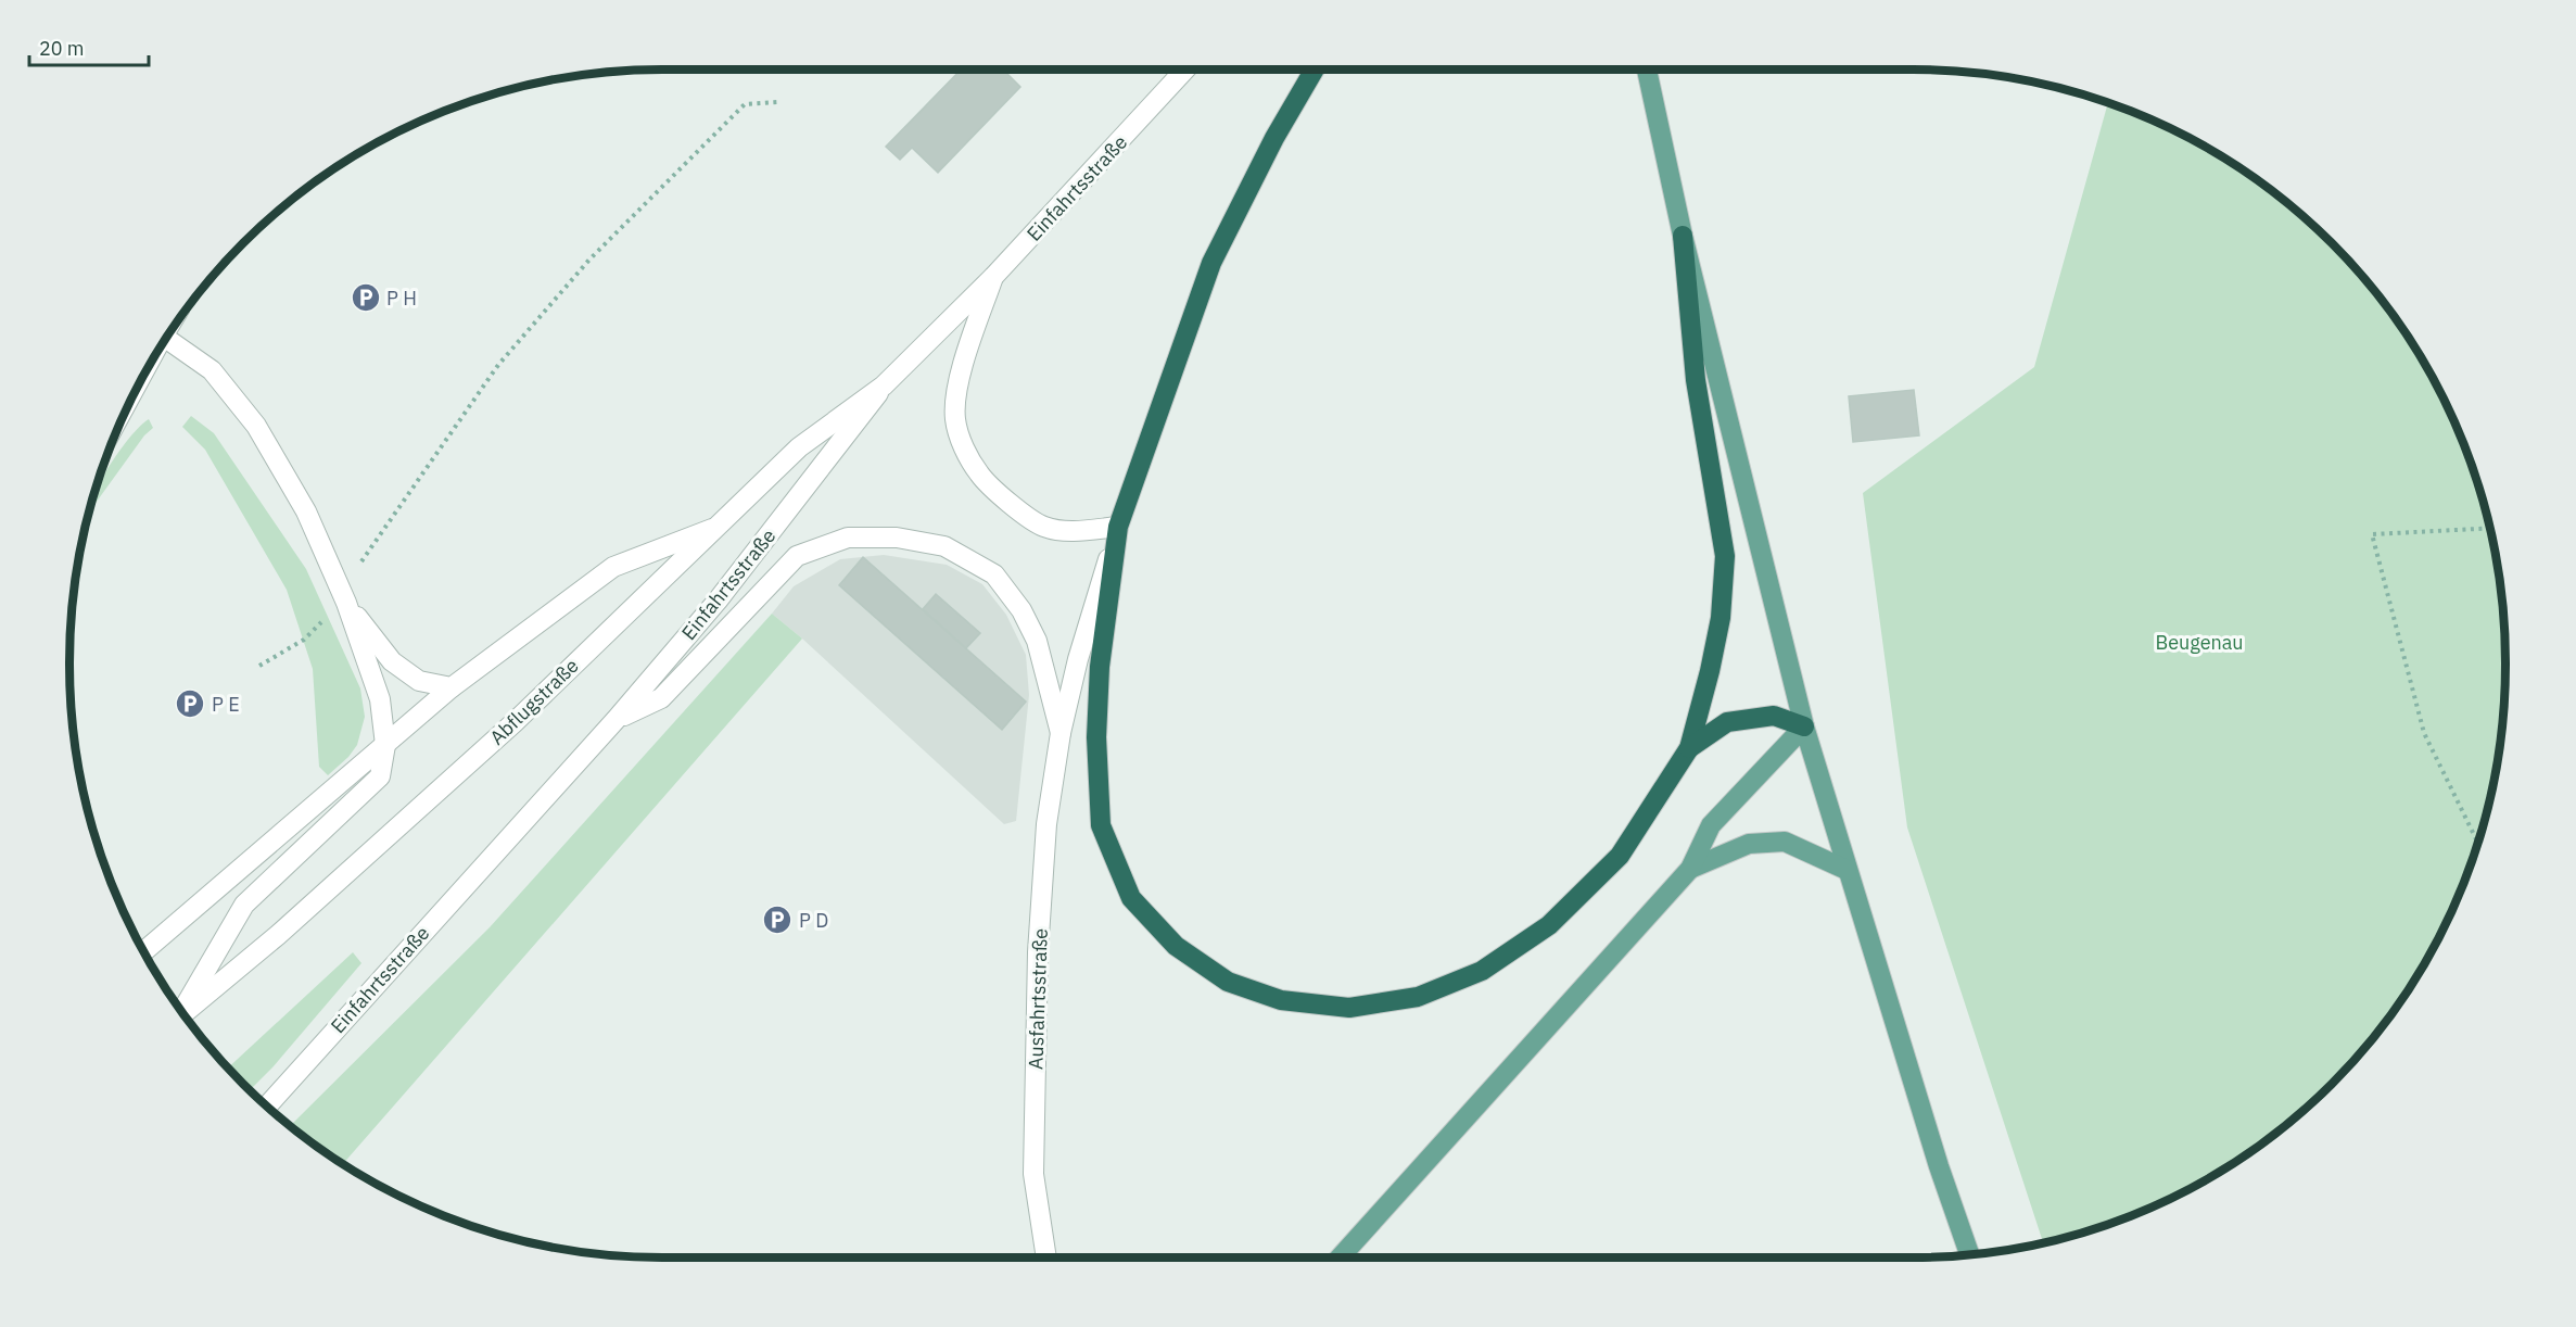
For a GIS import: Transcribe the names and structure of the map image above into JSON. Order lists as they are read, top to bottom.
{
  "streets": {
    "street": ["Einfahrtsstraße", "Abflugstraße", "Ausfahrtsstraße"]
  },
  "crossings": [
    ["Einfahrtsstraße", "Abflugstraße"]
  ],
  "parks": ["Beugenau"],
  "places": {
    "parking": ["P H", "P E", "P D"]
  },
  "scale_bar": "20 m"
}
